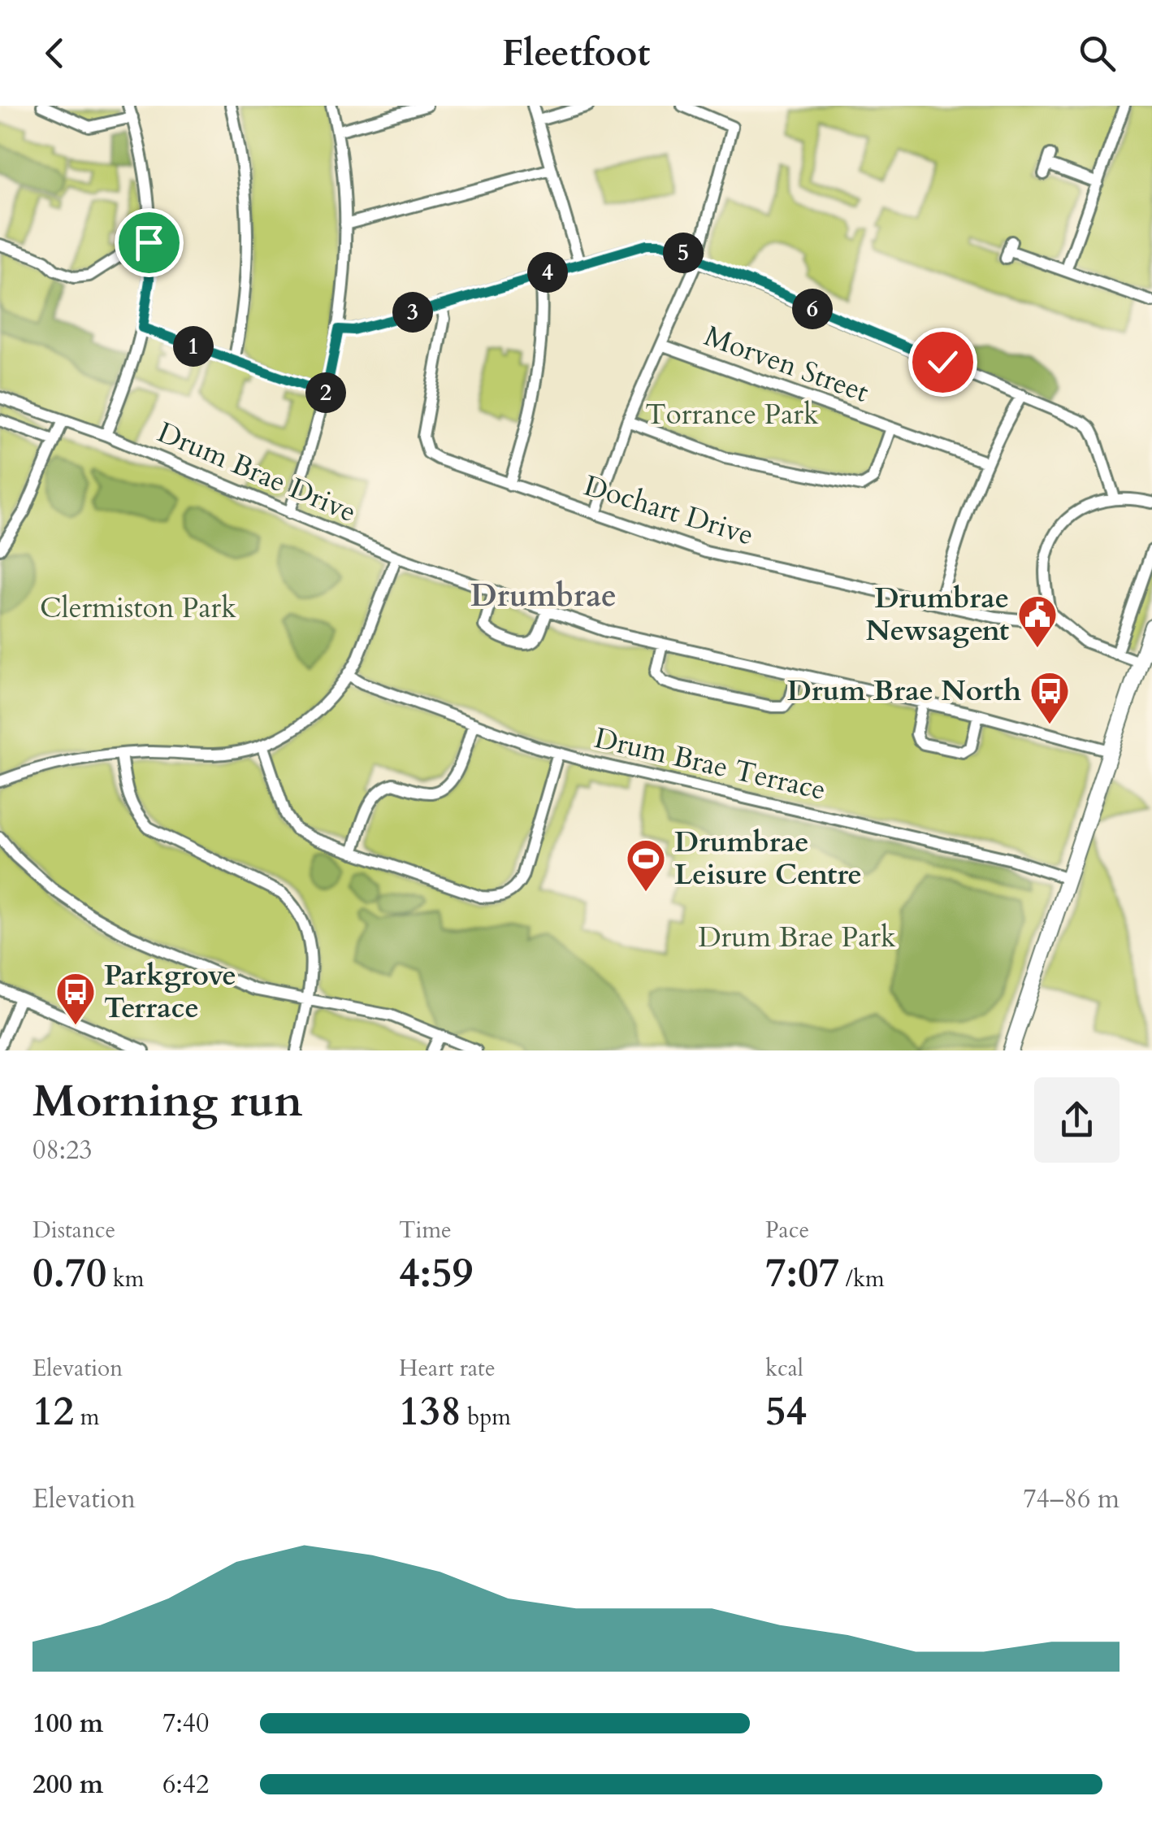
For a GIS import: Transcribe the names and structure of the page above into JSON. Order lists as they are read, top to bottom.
{
  "streets": {
    "street": [
      "Morven Street",
      "Drum Brae Drive",
      "Dochart Drive",
      "Drum Brae Terrace"
    ]
  },
  "districts": ["Drumbrae"],
  "parks": ["Torrance Park", "Clermiston Park", "Drum Brae Park"],
  "places": {
    "public building": ["Drumbrae Newsagent"],
    "bus stop": ["Drum Brae North", "Parkgrove Terrace"],
    "sports": ["Drumbrae Leisure Centre"]
  },
  "page": {
    "header": "Fleetfoot",
    "pins": [
      "5",
      "4",
      "6",
      "3",
      "1",
      "2"
    ],
    "heading": ["Morning run", "08:23"],
    "stats": [
      ["Distance", "0.70 km"],
      ["Time", "4:59"],
      ["Pace", "7:07 /km"],
      ["Elevation", "12 m"],
      ["Heart rate", "138 bpm"],
      ["kcal", "54"]
    ],
    "chart": ["Elevation", "74–86 m"],
    "list": [
      {
        "name": "100 m",
        "note": "7:40"
      },
      {
        "name": "200 m",
        "note": "6:42"
      }
    ]
  }
}
